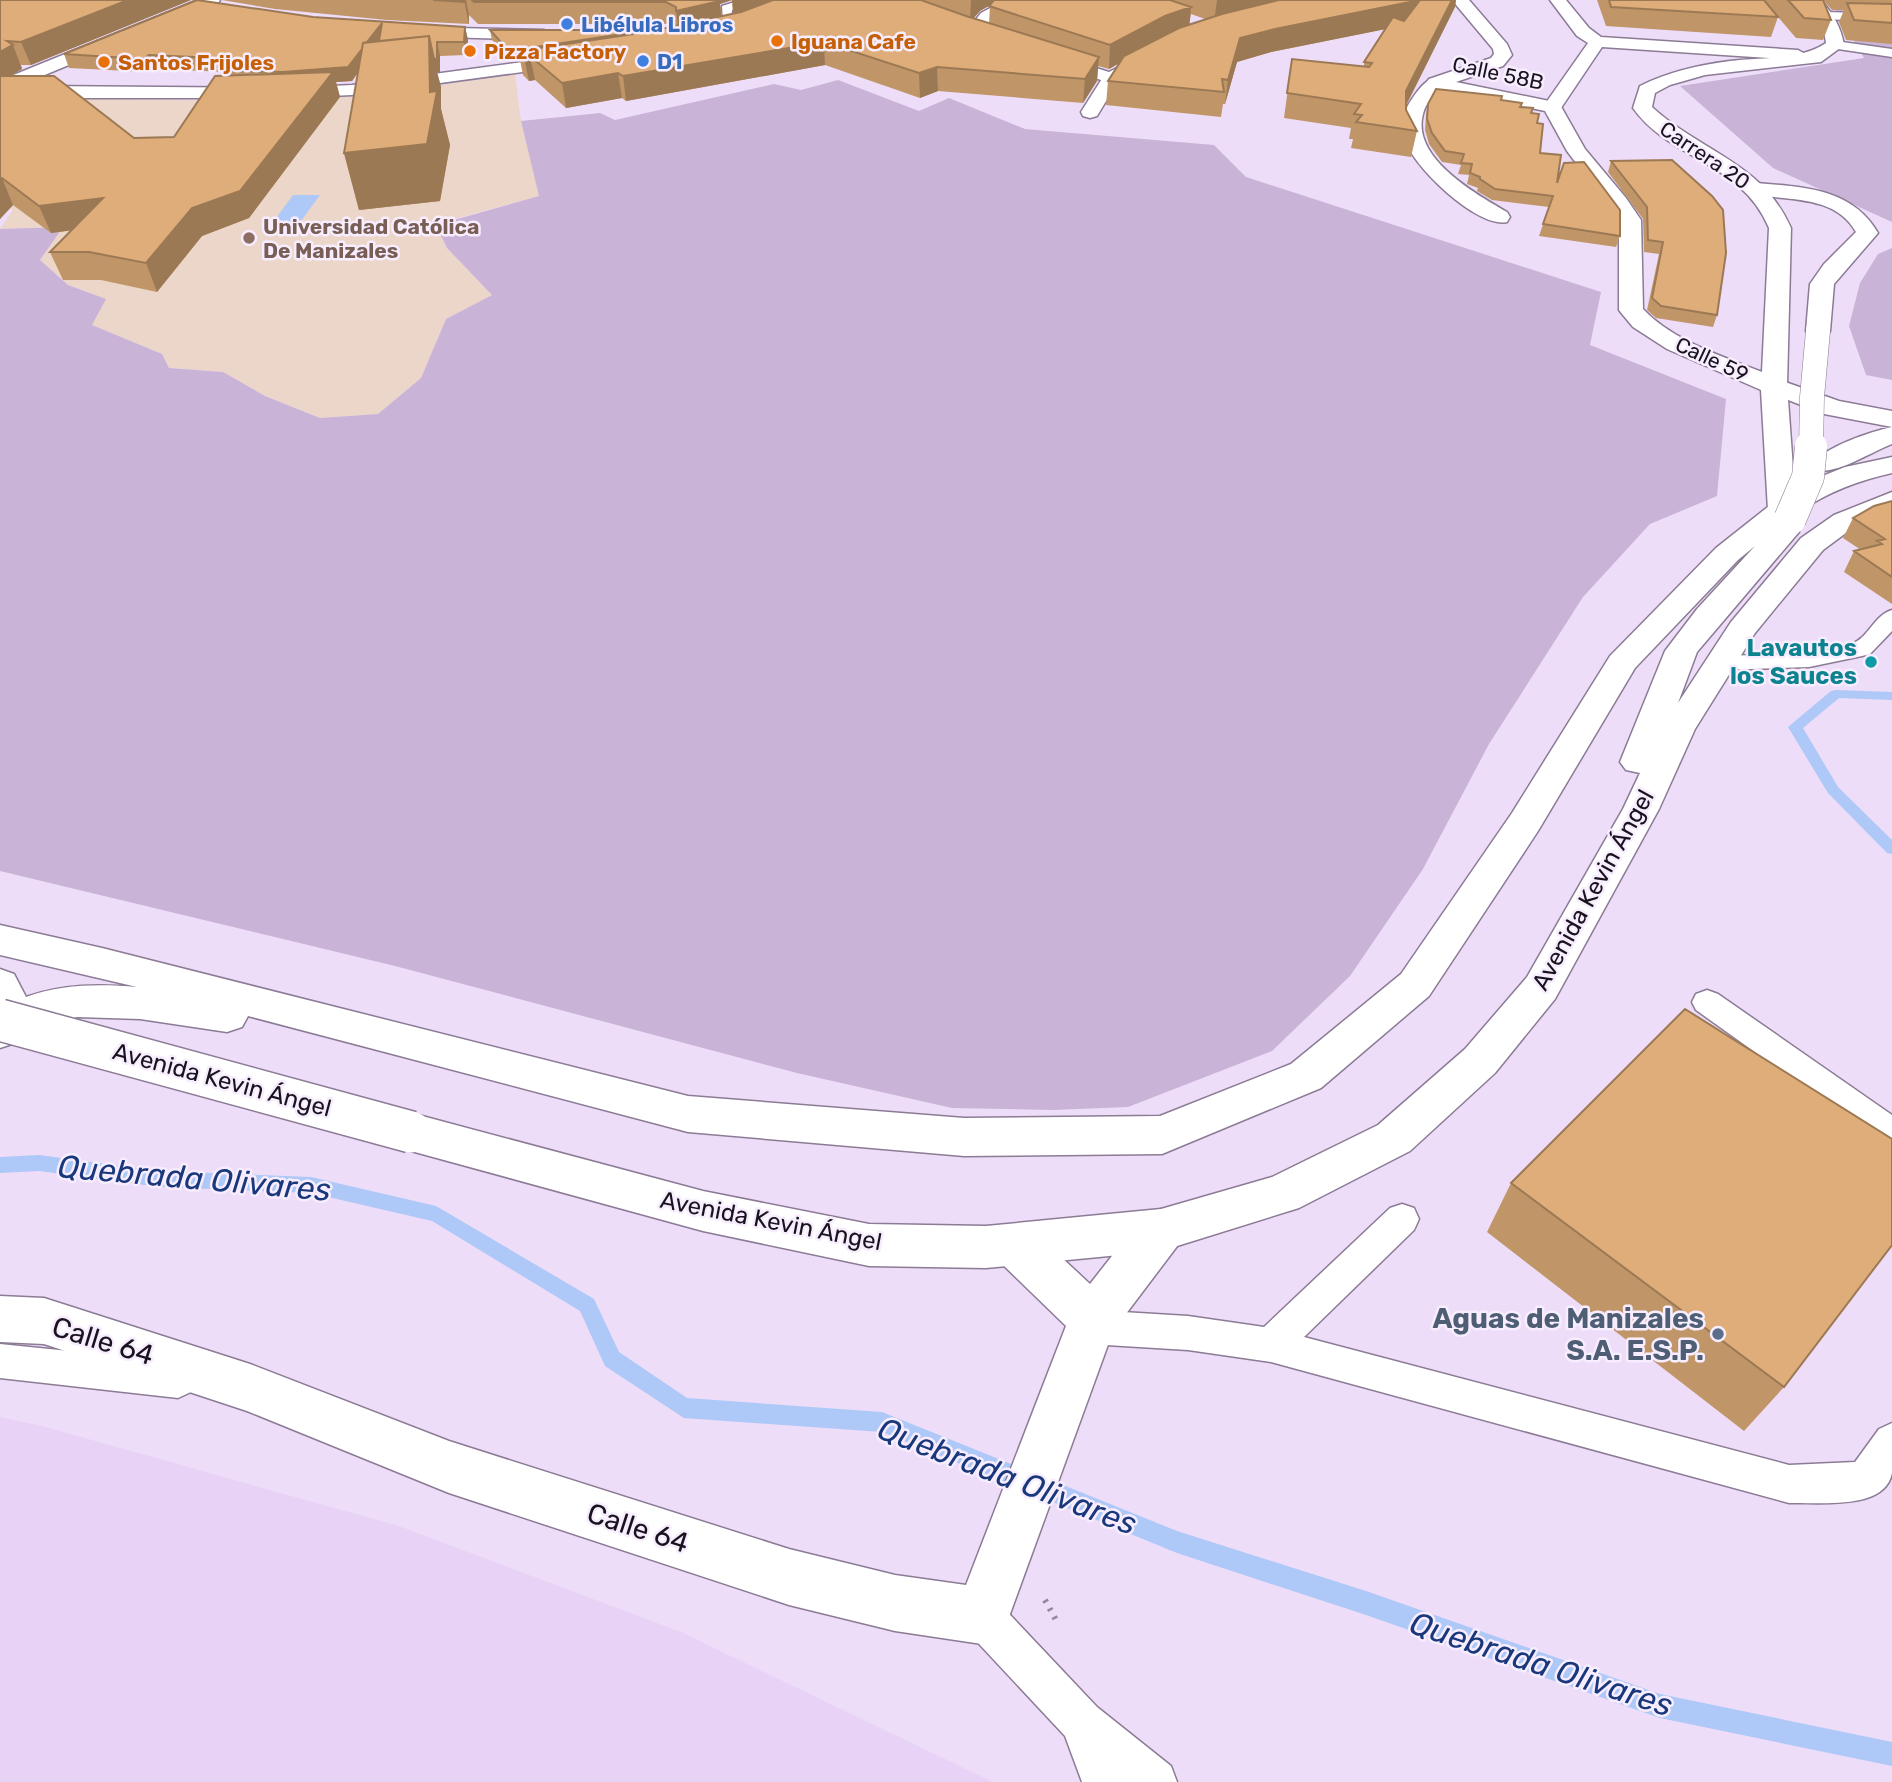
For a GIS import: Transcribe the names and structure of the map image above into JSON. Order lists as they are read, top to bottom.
{
  "streets": {
    "main road": [
      "Calle 58B",
      "Carrera 20",
      "Calle 59",
      "Avenida Kevin Ángel",
      "Calle 64"
    ]
  },
  "crossings": [
    ["Calle 58B", "Calle 59"]
  ],
  "water": ["Quebrada Olivares"],
  "places": [
    "Libélula Libros",
    "Iguana Cafe",
    "Pizza Factory",
    "D1",
    "Santos Frijoles",
    "Universidad Católica De Manizales",
    "Lavautos los Sauces",
    "Aguas de Manizales S.A. E.S.P."
  ]
}
